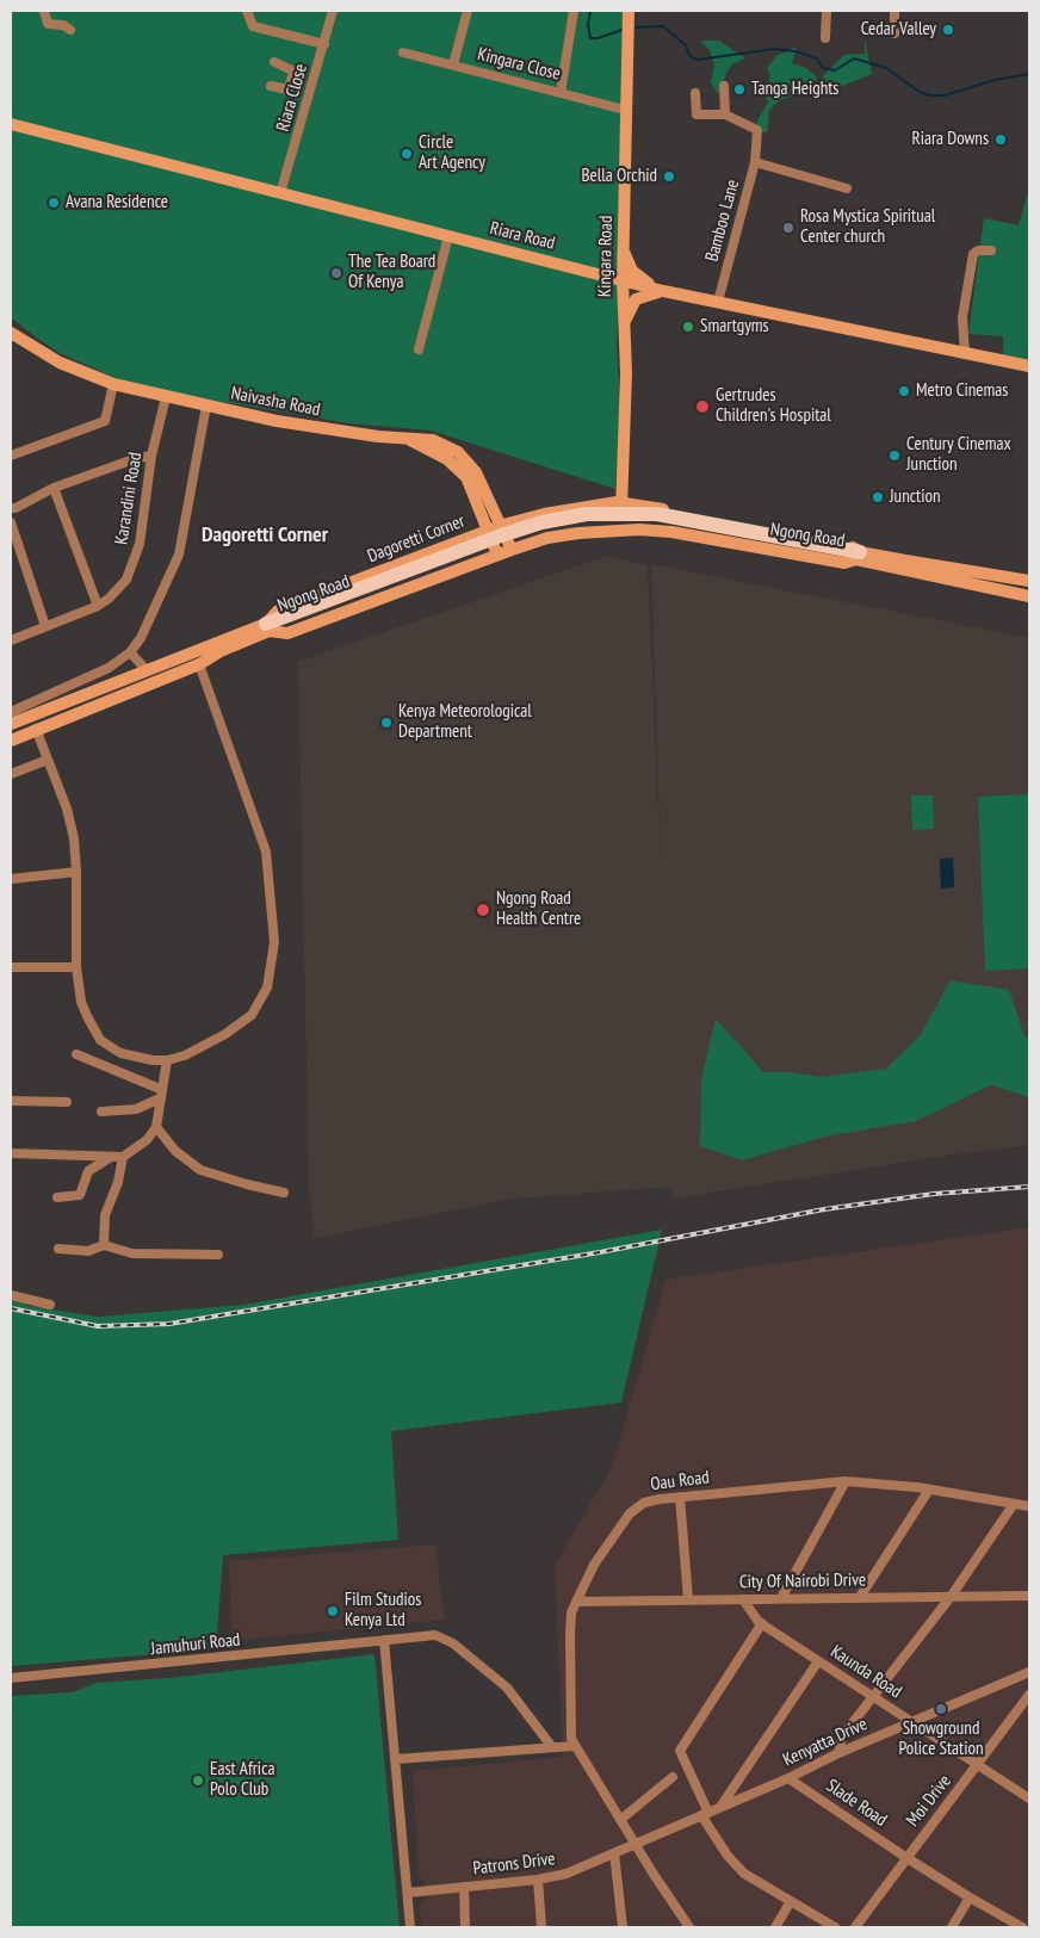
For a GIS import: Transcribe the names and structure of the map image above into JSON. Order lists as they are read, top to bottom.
{
  "streets": {
    "main road": [
      "Riara Road",
      "Kingara Road",
      "Naivasha Road",
      "Ngong Road",
      "Dagoretti Corner"
    ],
    "street": [
      "Kingara Close",
      "Riara Close",
      "Bamboo Lane",
      "Karandini Road",
      "Oau Road",
      "City Of Nairobi Drive",
      "Jamuhuri Road",
      "Kaunda Road",
      "Kenyatta Drive",
      "Moi Drive",
      "Slade Road",
      "Patrons Drive"
    ]
  },
  "crossings": [
    ["Kingara Close", "Kingara Road"],
    ["Riara Close", "Riara Road"],
    ["Bamboo Lane", "Riara Road"],
    ["Riara Road", "Kingara Road"],
    ["Kingara Road", "Ngong Road"],
    ["Naivasha Road", "Karandini Road"],
    ["Naivasha Road", "Ngong Road"],
    ["Naivasha Road", "Dagoretti Corner"],
    ["Ngong Road", "Dagoretti Corner"],
    ["Oau Road", "City Of Nairobi Drive"],
    ["City Of Nairobi Drive", "Kaunda Road"],
    ["Kaunda Road", "Kenyatta Drive"],
    ["Kaunda Road", "Moi Drive"],
    ["Kenyatta Drive", "Slade Road"],
    ["Kenyatta Drive", "Patrons Drive"],
    ["Moi Drive", "Slade Road"]
  ],
  "districts": ["Dagoretti Corner"],
  "places": [
    "Cedar Valley",
    "Tanga Heights",
    "Riara Downs",
    "Circle Art Agency",
    "Bella Orchid",
    "Avana Residence",
    "Rosa Mystica Spiritual Center church",
    "The Tea Board Of Kenya",
    "Smartgyms",
    "Metro Cinemas",
    "Gertrudes Children's Hospital",
    "Century Cinemax Junction",
    "Junction",
    "Kenya Meteorological Department",
    "Ngong Road Health Centre",
    "Film Studios Kenya Ltd",
    "Showground Police Station",
    "East Africa Polo Club"
  ]
}
